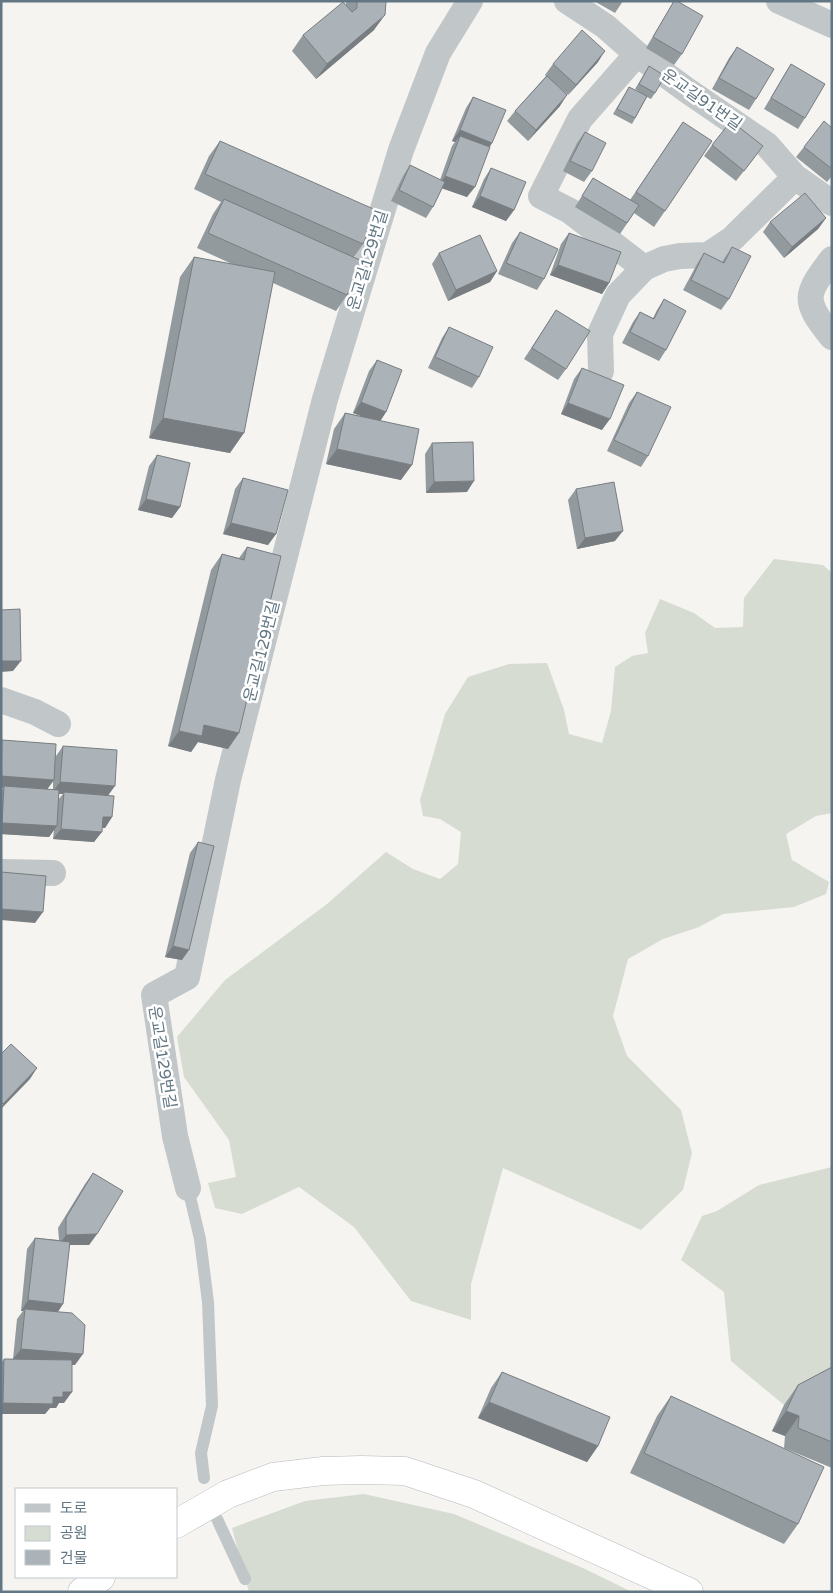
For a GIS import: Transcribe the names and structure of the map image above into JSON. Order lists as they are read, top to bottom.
{
  "streets": {
    "street": ["운교길91번길", "운교길129번길"]
  },
  "legend": ["도로", "공원", "건물"]
}
